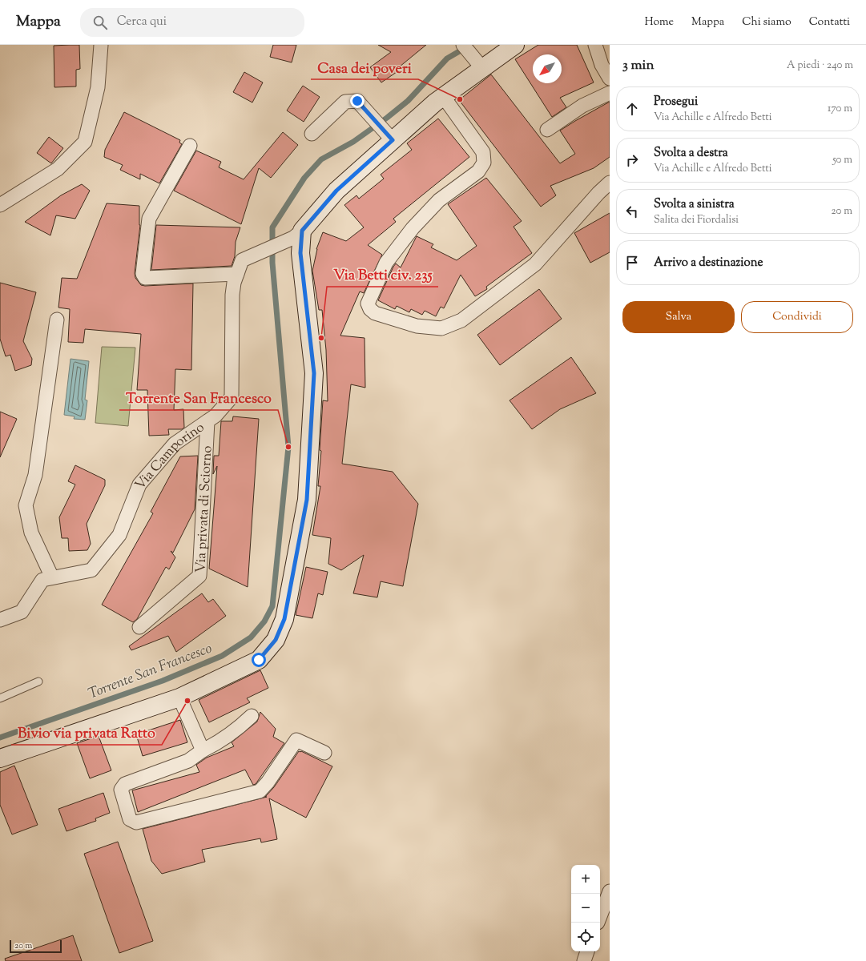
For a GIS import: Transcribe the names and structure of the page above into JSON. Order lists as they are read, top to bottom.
{
  "streets": {
    "street": ["Via Camporino", "Via privata di Sciorno"]
  },
  "crossings": [
    ["Via Camporino", "Via privata di Sciorno"]
  ],
  "water": ["Torrente San Francesco"],
  "places": [
    "Casa dei poveri",
    "Via Betti civ. 235",
    "Torrente San Francesco",
    "Bivio via privata Ratto"
  ],
  "scale_bar": "20 m",
  "north": "bottom left",
  "page": {
    "header": "Mappa",
    "search": "Cerca qui",
    "nav": [
      "Home",
      "Mappa",
      "Chi siamo",
      "Contatti"
    ],
    "heading": ["3 min", "A piedi · 240 m"],
    "list": [
      ["Prosegui", "Via Achille e Alfredo Betti", "170 m"],
      ["Svolta a destra", "Via Achille e Alfredo Betti", "50 m"],
      ["Svolta a sinistra", "Salita dei Fiordalisi", "20 m"],
      "Arrivo a destinazione"
    ],
    "buttons": ["Salva", "Condividi"],
    "map_buttons": ["+", "−"],
    "scale": "20 m"
  }
}
